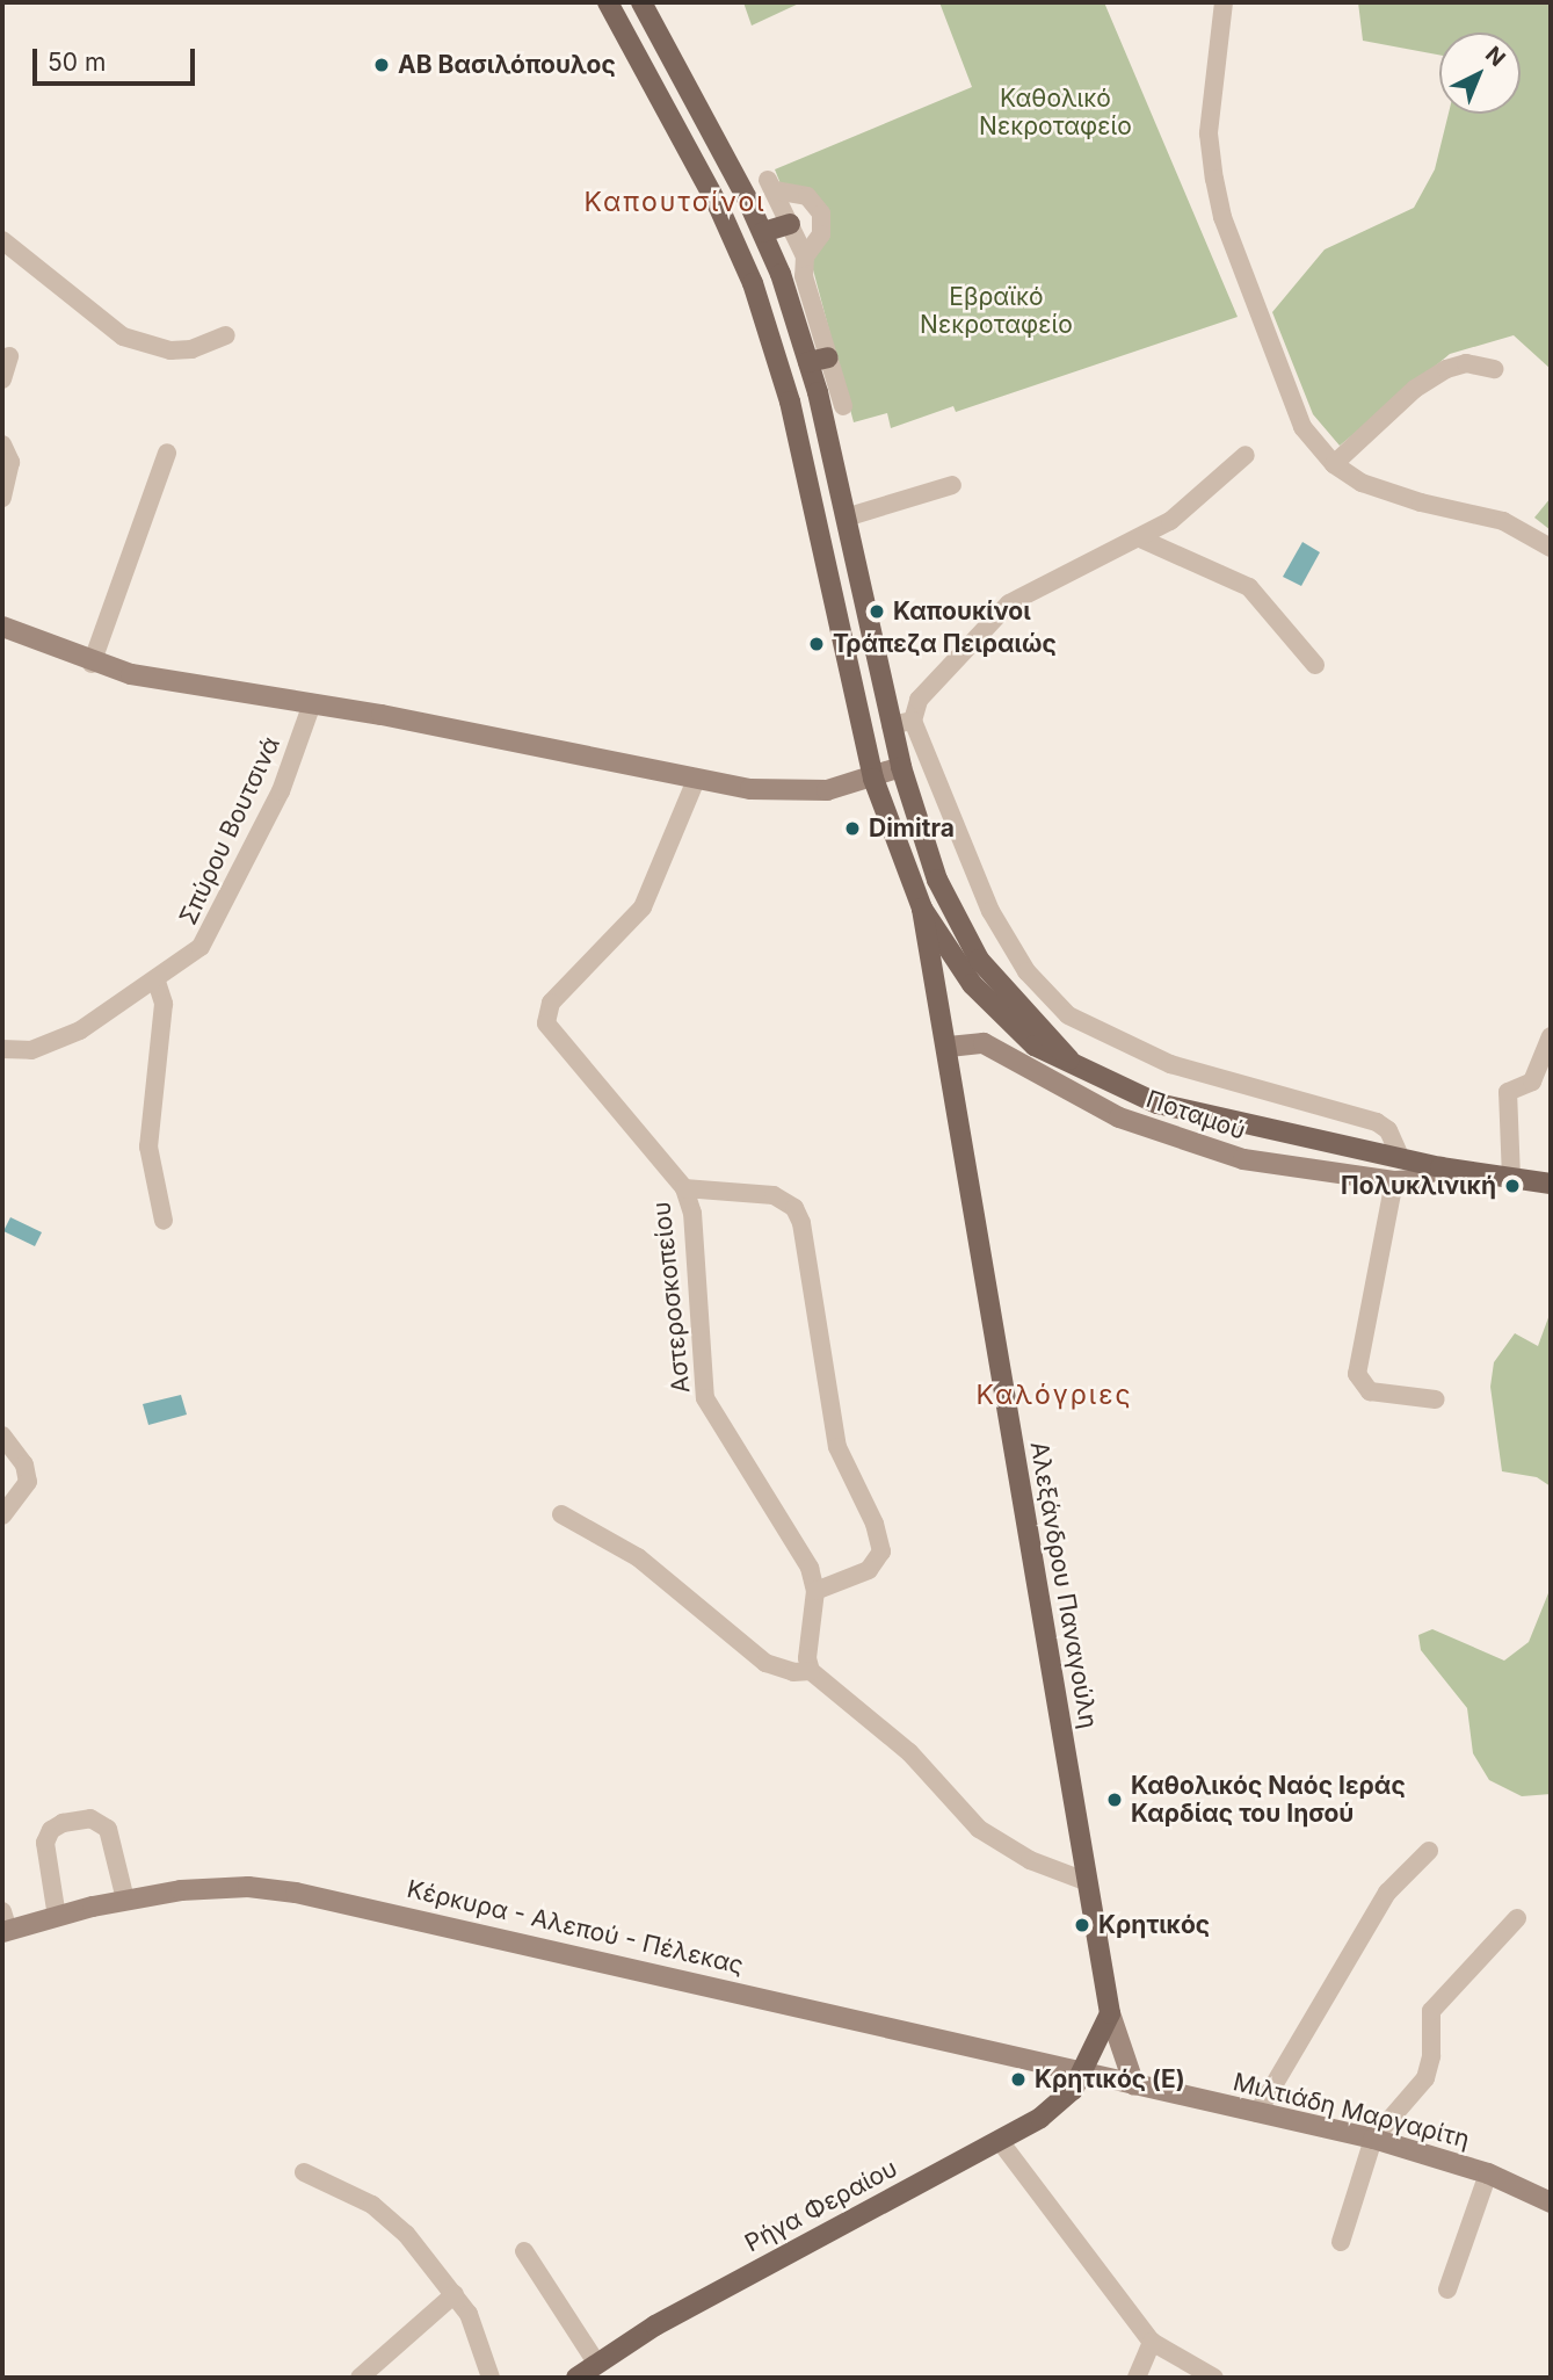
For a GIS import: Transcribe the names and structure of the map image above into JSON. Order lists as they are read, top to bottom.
{
  "streets": {
    "main road": [
      "Ποταμού",
      "Αλεξάνδρου Παναγούλη",
      "Κέρκυρα - Αλεπού - Πέλεκας",
      "Μιλτιάδη Μαργαρίτη",
      "Ρήγα Φεραίου"
    ],
    "street": ["Σπύρου Βουτσινά", "Αστεροσκοπείου"]
  },
  "crossings": [
    ["Ποταμού", "Αλεξάνδρου Παναγούλη"],
    ["Κέρκυρα - Αλεπού - Πέλεκας", "Μιλτιάδη Μαργαρίτη"],
    ["Κέρκυρα - Αλεπού - Πέλεκας", "Ρήγα Φεραίου"]
  ],
  "districts": ["Καπουτσίνοι", "Καλόγριες"],
  "parks": ["Καθολικό Νεκροταφείο", "Εβραϊκό Νεκροταφείο"],
  "places": [
    "ΑΒ Βασιλόπουλος",
    "Καπουκίνοι",
    "Τράπεζα Πειραιώς",
    "Dimitra",
    "Πολυκλινική",
    "Καθολικός Ναός Ιεράς Καρδίας του Ιησού",
    "Κρητικός",
    "Κρητικός (E)"
  ],
  "scale_bar": "50 m",
  "north": "top right"
}
